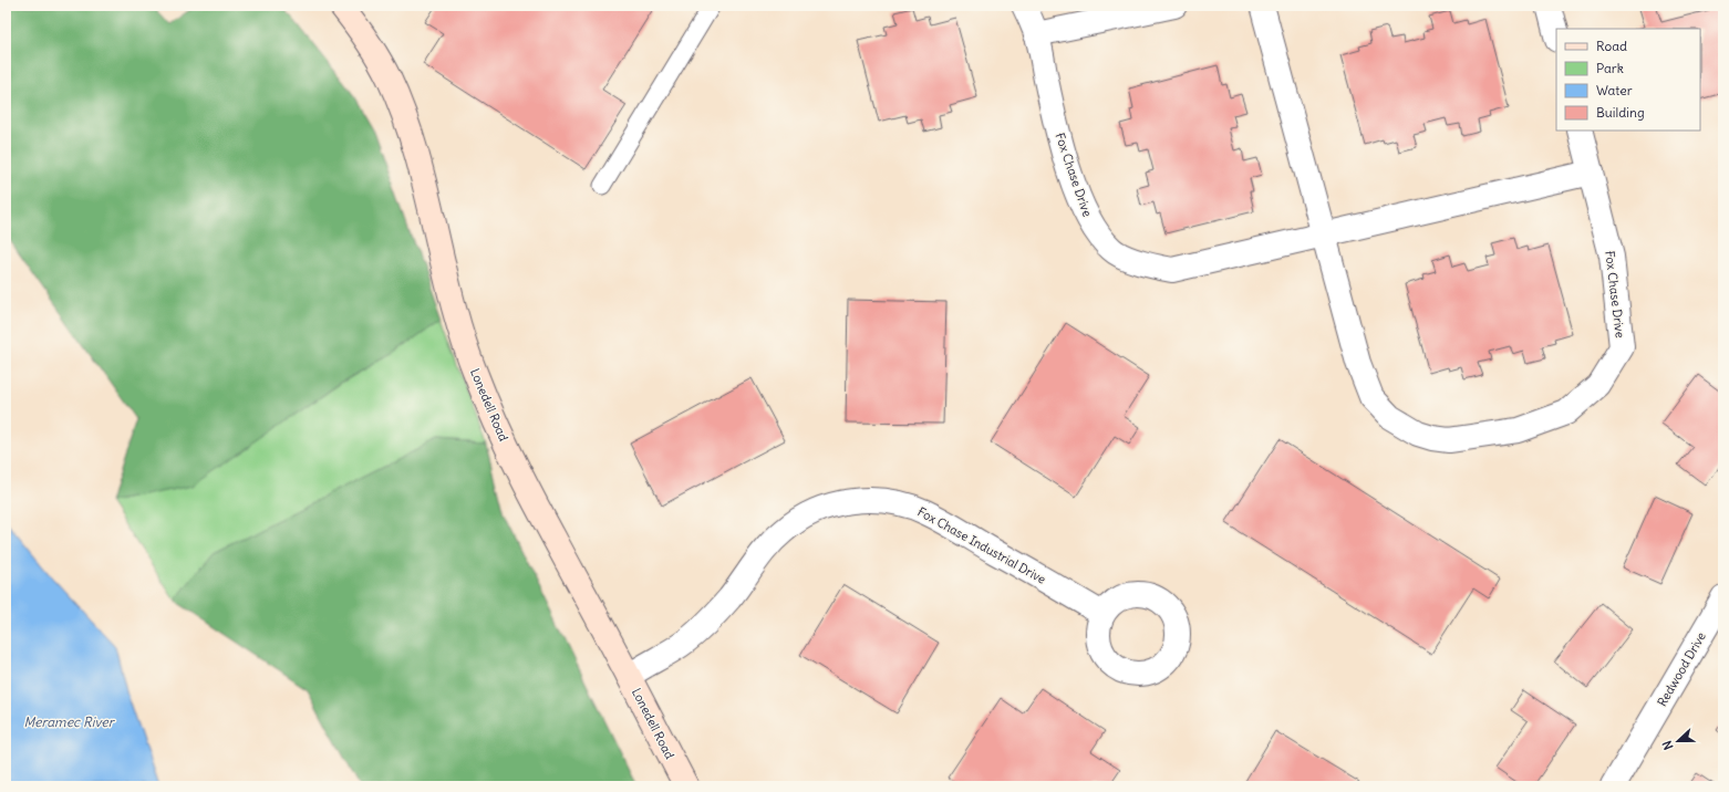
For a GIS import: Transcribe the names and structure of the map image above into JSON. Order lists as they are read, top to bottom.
{
  "streets": {
    "street": [
      "Fox Chase Drive",
      "Lonedell Road",
      "Fox Chase Industrial Drive",
      "Redwood Drive"
    ]
  },
  "crossings": [
    ["Lonedell Road", "Fox Chase Industrial Drive"]
  ],
  "water": ["Meramec River"],
  "legend": [
    "Road",
    "Park",
    "Water",
    "Building"
  ],
  "north": "left"
}
